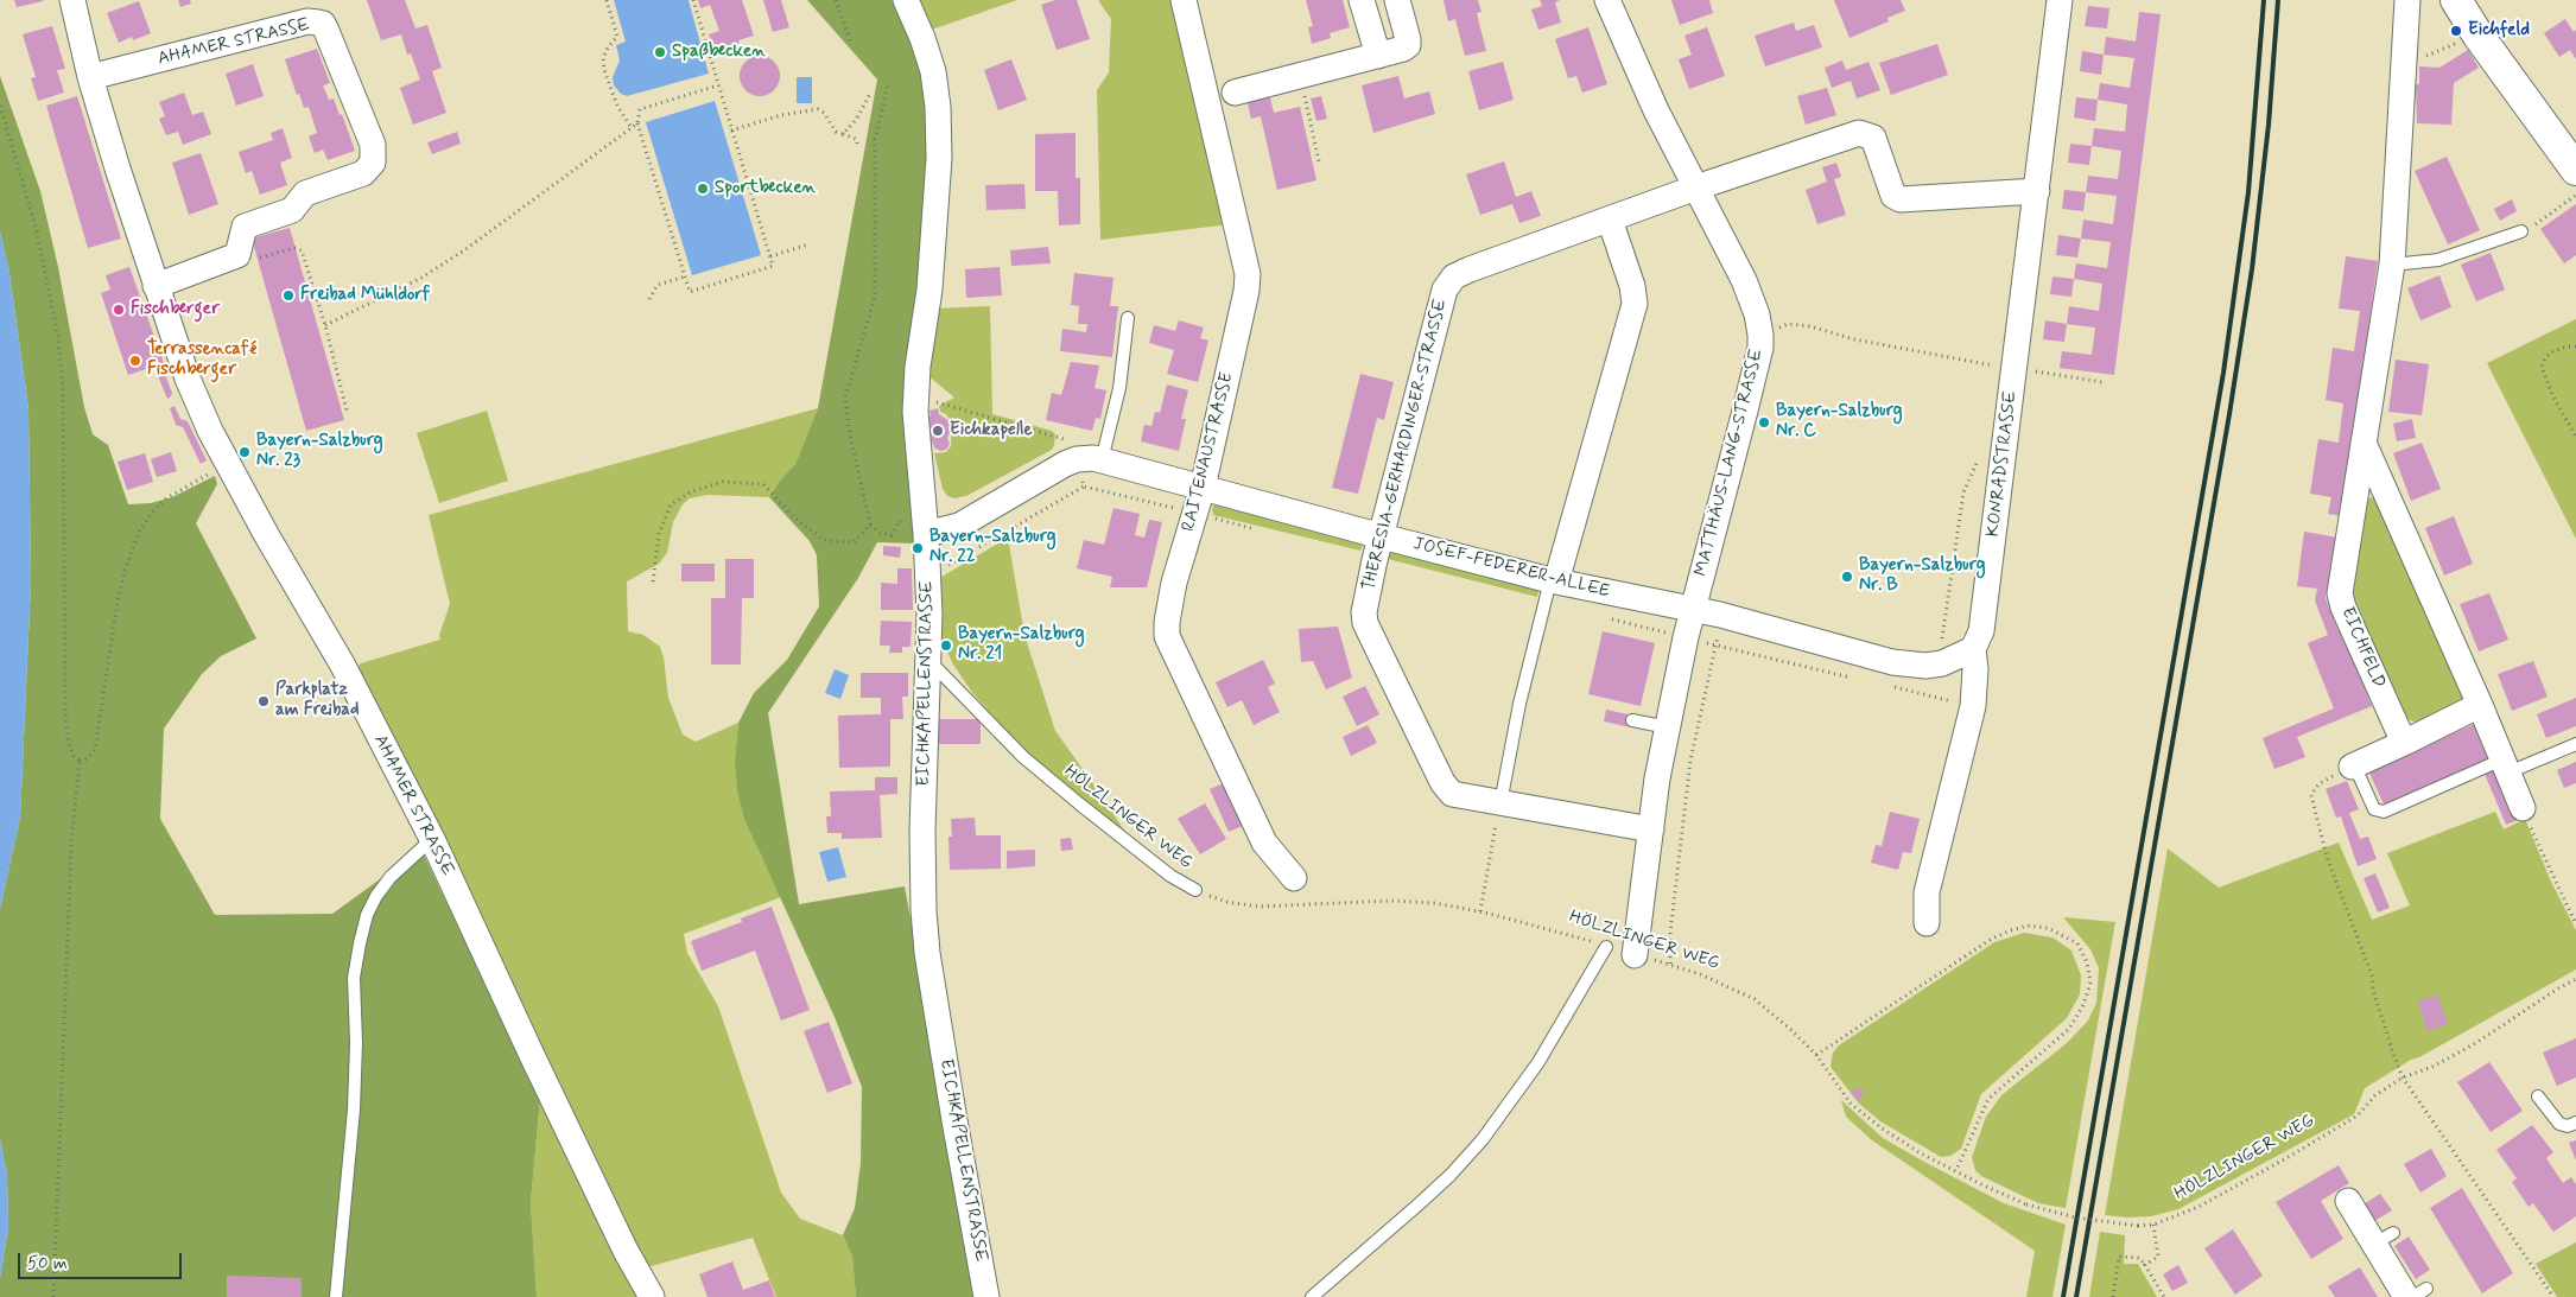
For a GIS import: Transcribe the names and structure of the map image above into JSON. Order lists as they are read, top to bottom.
{
  "streets": {
    "street": [
      "AHAMER STRASSE",
      "THERESIA-GERHARDINGER-STRASSE",
      "RAITENAUSTRASSE",
      "MATTHÄUS-LANG-STRASSE",
      "KONRADSTRASSE",
      "JOSEF-FEDERER-ALLEE",
      "EICHFELD",
      "EICHKAPELLENSTRASSE"
    ],
    "lane": ["HÖLZLINGER WEG"]
  },
  "crossings": [
    ["THERESIA-GERHARDINGER-STRASSE", "MATTHÄUS-LANG-STRASSE"],
    ["THERESIA-GERHARDINGER-STRASSE", "KONRADSTRASSE"],
    ["THERESIA-GERHARDINGER-STRASSE", "JOSEF-FEDERER-ALLEE"],
    ["RAITENAUSTRASSE", "JOSEF-FEDERER-ALLEE"],
    ["MATTHÄUS-LANG-STRASSE", "JOSEF-FEDERER-ALLEE"],
    ["MATTHÄUS-LANG-STRASSE", "HÖLZLINGER WEG"],
    ["KONRADSTRASSE", "JOSEF-FEDERER-ALLEE"],
    ["EICHKAPELLENSTRASSE", "HÖLZLINGER WEG"]
  ],
  "places": [
    "Eichfeld",
    "Spaßbecken",
    "Sportbecken",
    "Freibad Mühldorf",
    "Fischberger",
    "Terrassencafé Fischberger",
    "Bayern-Salzburg Nr. C",
    "Eichkapelle",
    "Bayern-Salzburg Nr. 23",
    "Bayern-Salzburg Nr. 22",
    "Bayern-Salzburg Nr. B",
    "Bayern-Salzburg Nr. 21",
    "Parkplatz am Freibad"
  ],
  "scale_bar": "50 m"
}
